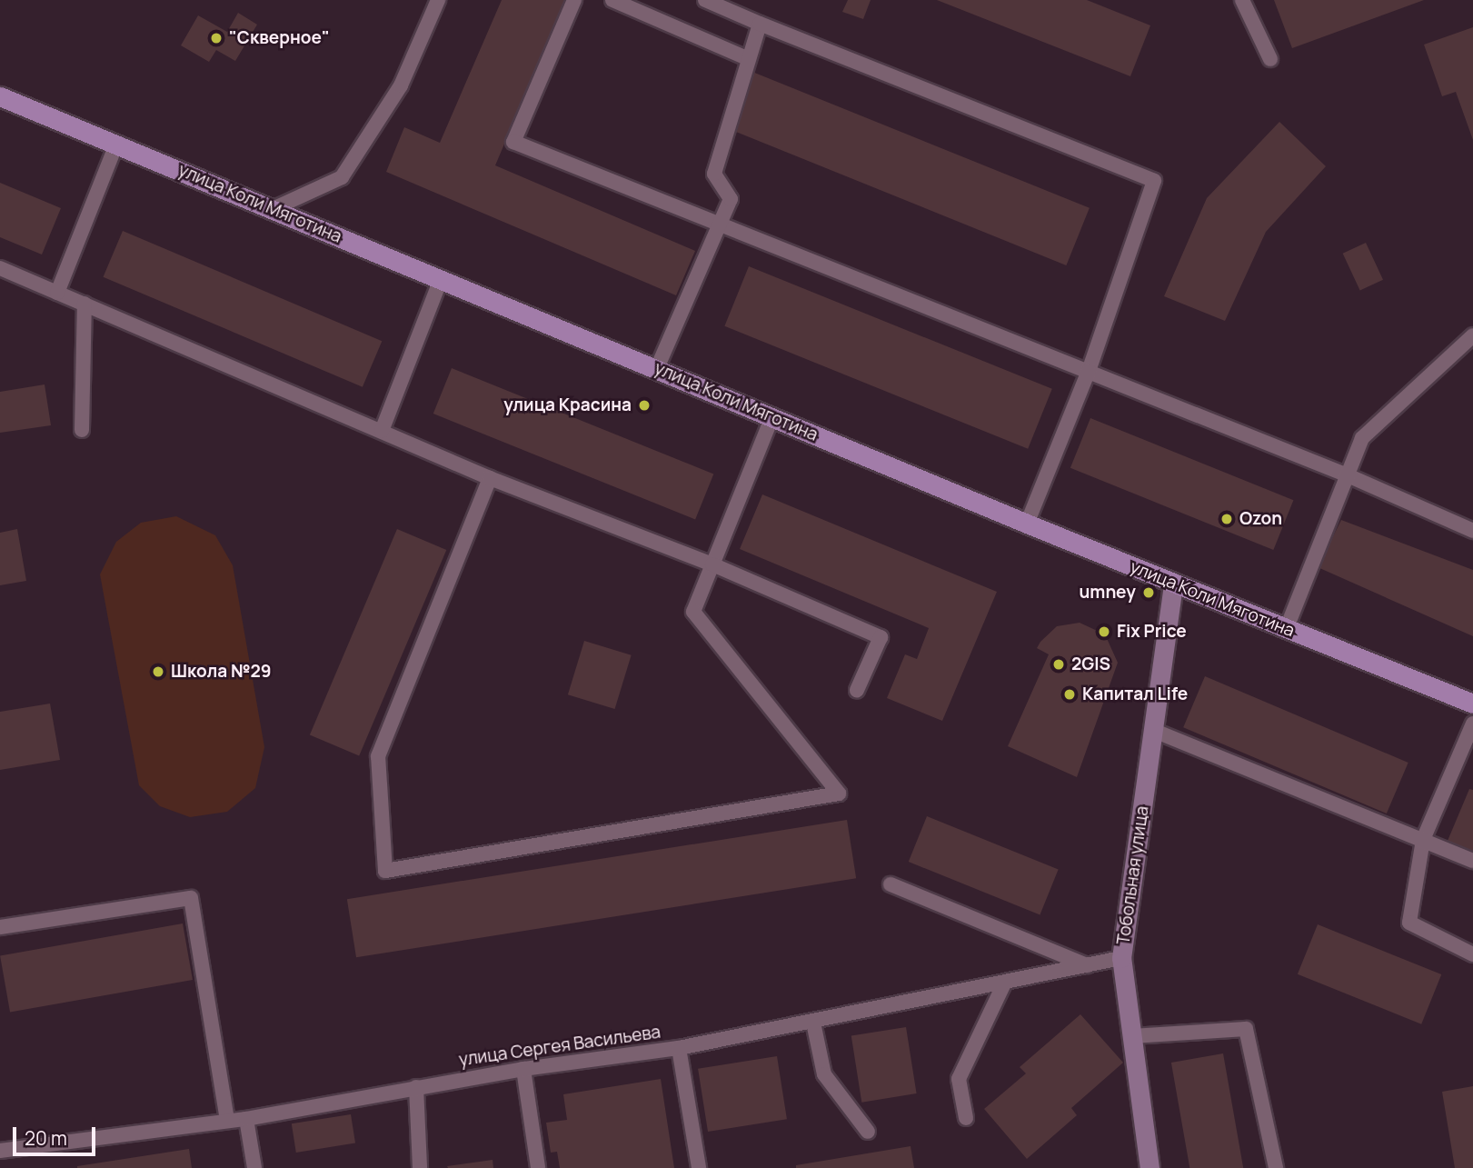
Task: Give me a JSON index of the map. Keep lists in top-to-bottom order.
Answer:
{
  "streets": {
    "main road": ["улица Коли Мяготина"],
    "street": ["Тобольная улица"],
    "lane": ["улица Сергея Васильева"]
  },
  "crossings": [
    ["улица Коли Мяготина", "Тобольная улица"],
    ["Тобольная улица", "улица Сергея Васильева"]
  ],
  "places": [
    "\"Скверное\"",
    "улица Красина",
    "Ozon",
    "umney",
    "Fix Price",
    "2GIS",
    "Школа №29",
    "Капитал Life"
  ],
  "scale_bar": "20 m"
}
